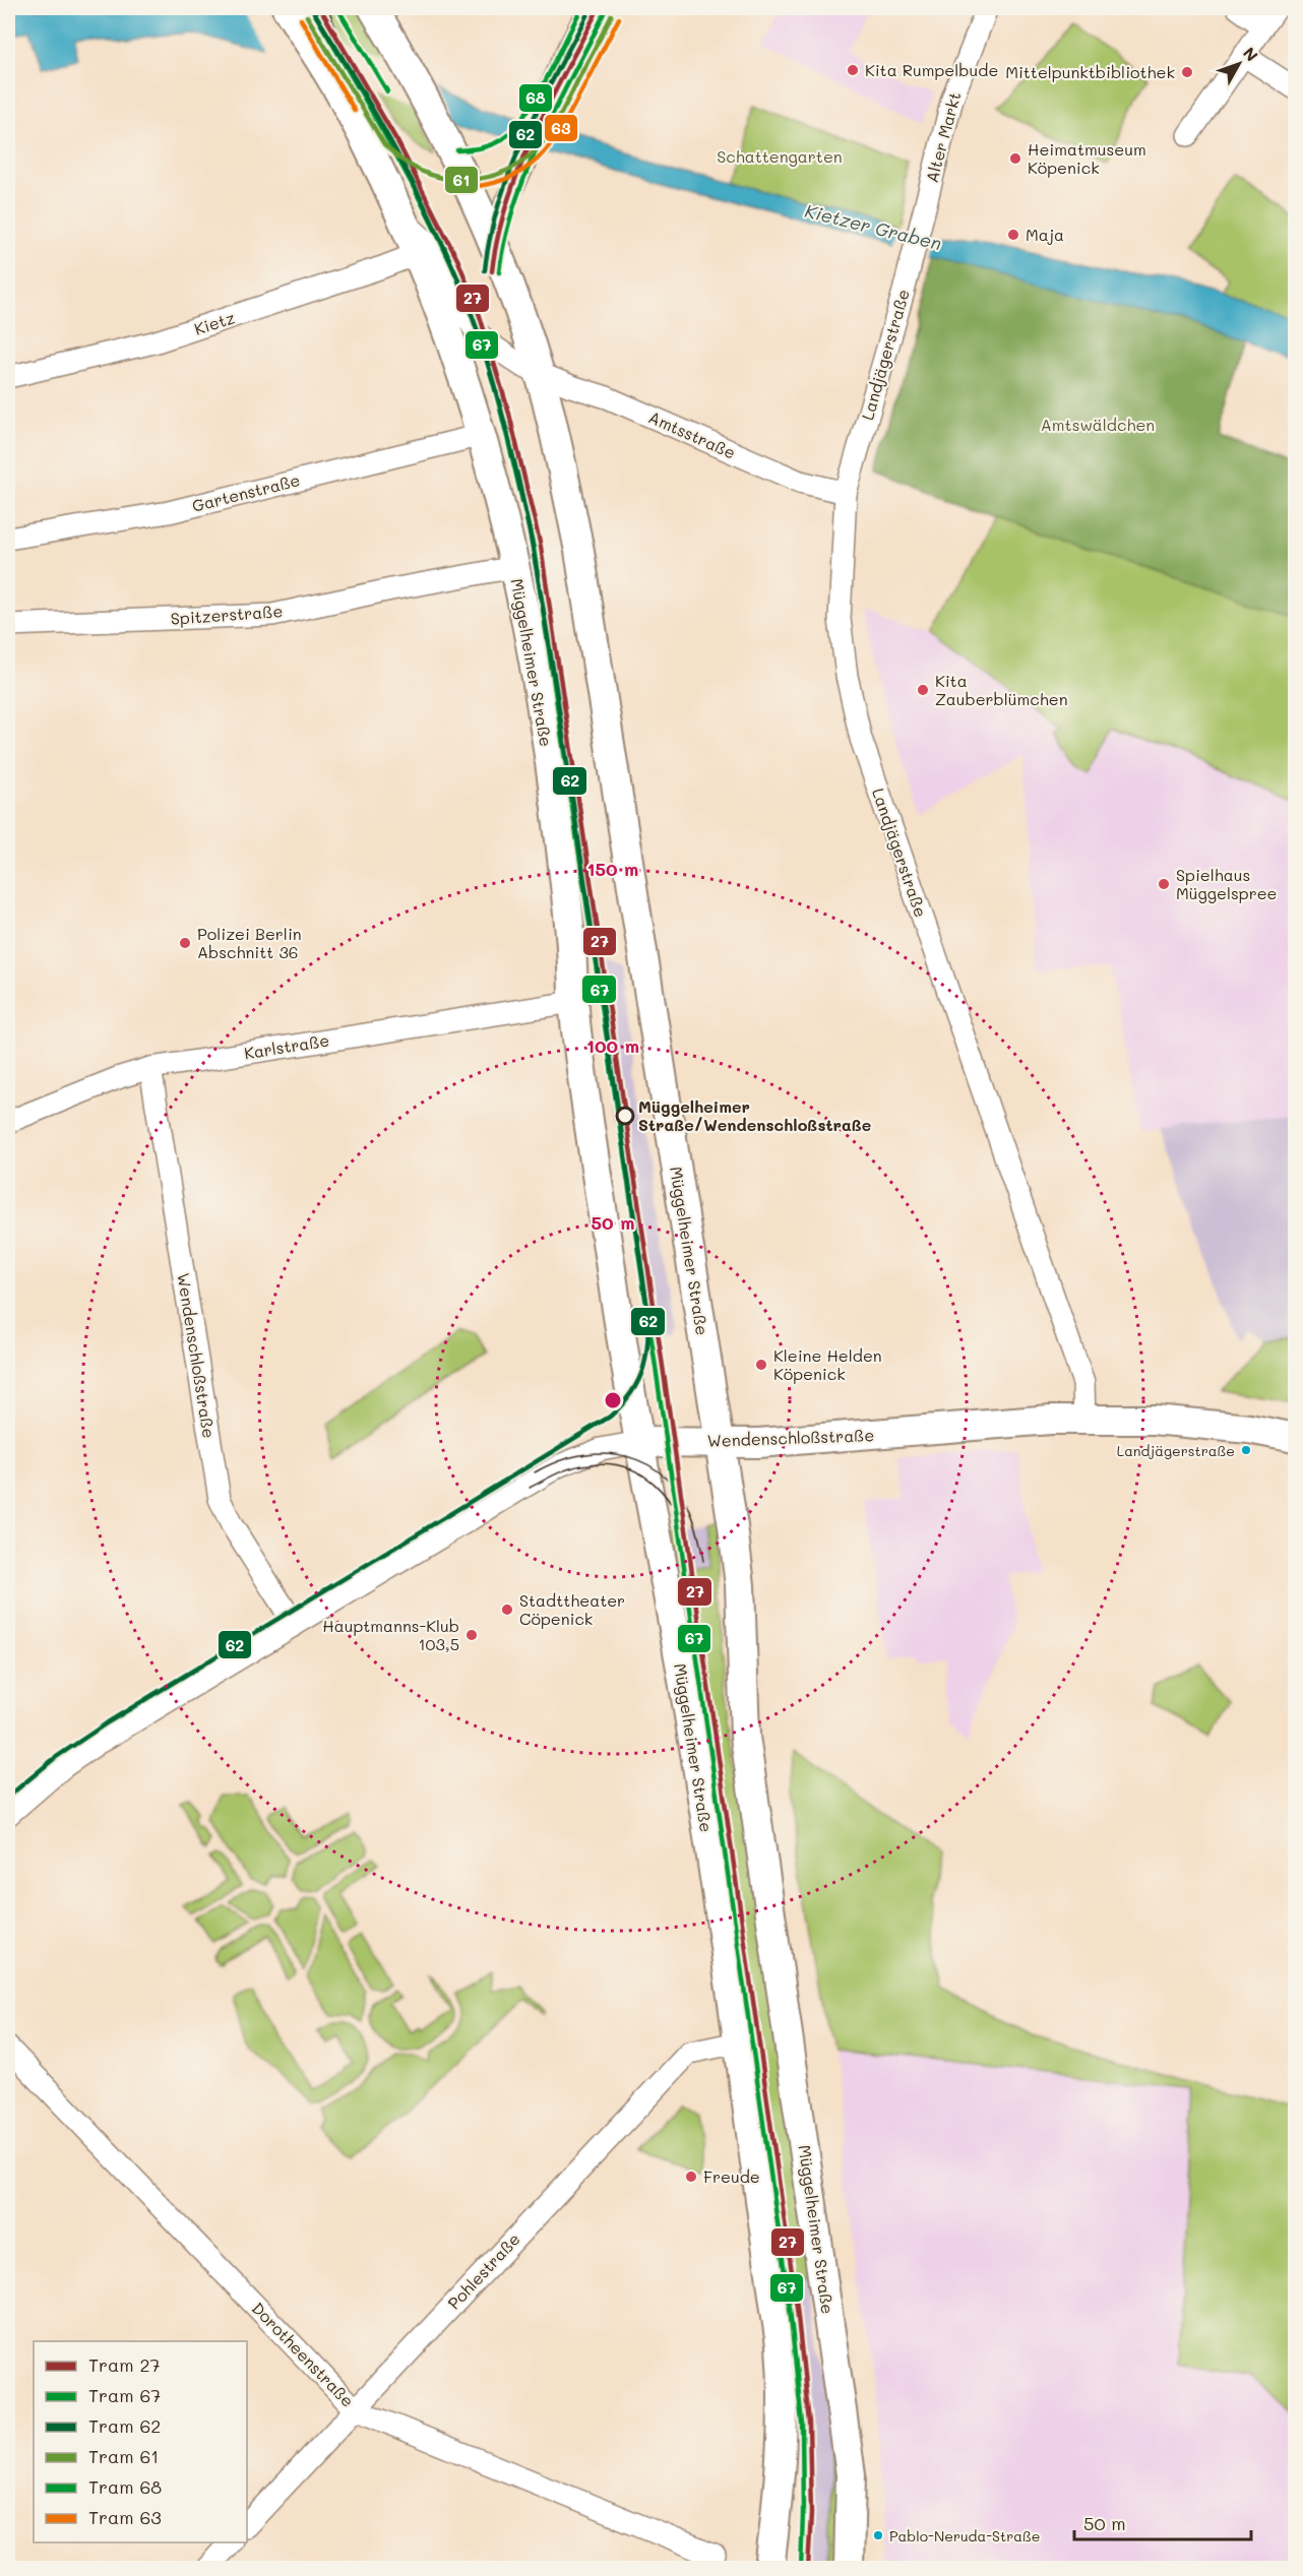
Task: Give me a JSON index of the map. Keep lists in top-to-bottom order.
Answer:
{
  "streets": {
    "main road": ["Müggelheimer Straße", "Wendenschloßstraße"],
    "street": [
      "Alter Markt",
      "Kietz",
      "Landjägerstraße",
      "Amtsstraße",
      "Gartenstraße",
      "Spitzerstraße",
      "Karlstraße",
      "Pohlestraße",
      "Dorotheenstraße"
    ]
  },
  "crossings": [
    ["Alter Markt", "Landjägerstraße"],
    ["Kietz", "Müggelheimer Straße"],
    ["Landjägerstraße", "Amtsstraße"],
    ["Landjägerstraße", "Wendenschloßstraße"],
    ["Amtsstraße", "Müggelheimer Straße"],
    ["Gartenstraße", "Müggelheimer Straße"],
    ["Spitzerstraße", "Müggelheimer Straße"],
    ["Müggelheimer Straße", "Karlstraße"],
    ["Müggelheimer Straße", "Wendenschloßstraße"],
    ["Müggelheimer Straße", "Pohlestraße"],
    ["Karlstraße", "Wendenschloßstraße"],
    ["Pohlestraße", "Dorotheenstraße"]
  ],
  "water": ["Kietzer Graben"],
  "parks": ["Schattengarten", "Amtswäldchen"],
  "places": [
    "Kita Rumpelbude",
    "Mittelpunktbibliothek",
    "Heimatmuseum Köpenick",
    "Maja",
    "Kita Zauberblümchen",
    "Spielhaus Müggelspree",
    "Polizei Berlin Abschnitt 36",
    "Müggelheimer Straße/Wendenschloßstraße",
    "Kleine Helden Köpenick",
    "Landjägerstraße",
    "Stadttheater Cöpenick",
    "Hauptmanns-Klub 103,5",
    "Freude",
    "Pablo-Neruda-Straße"
  ],
  "lines": [
    "tram line 27",
    "tram line 62",
    "tram line 68",
    "tram line 67",
    "tram line 61",
    "tram line 63"
  ],
  "legend": [
    "Tram 27",
    "Tram 67",
    "Tram 62",
    "Tram 61",
    "Tram 68",
    "Tram 63"
  ],
  "scale_bar": "50 m",
  "north": "top right",
  "rings": ["150 m", "100 m", "50 m"]
}
